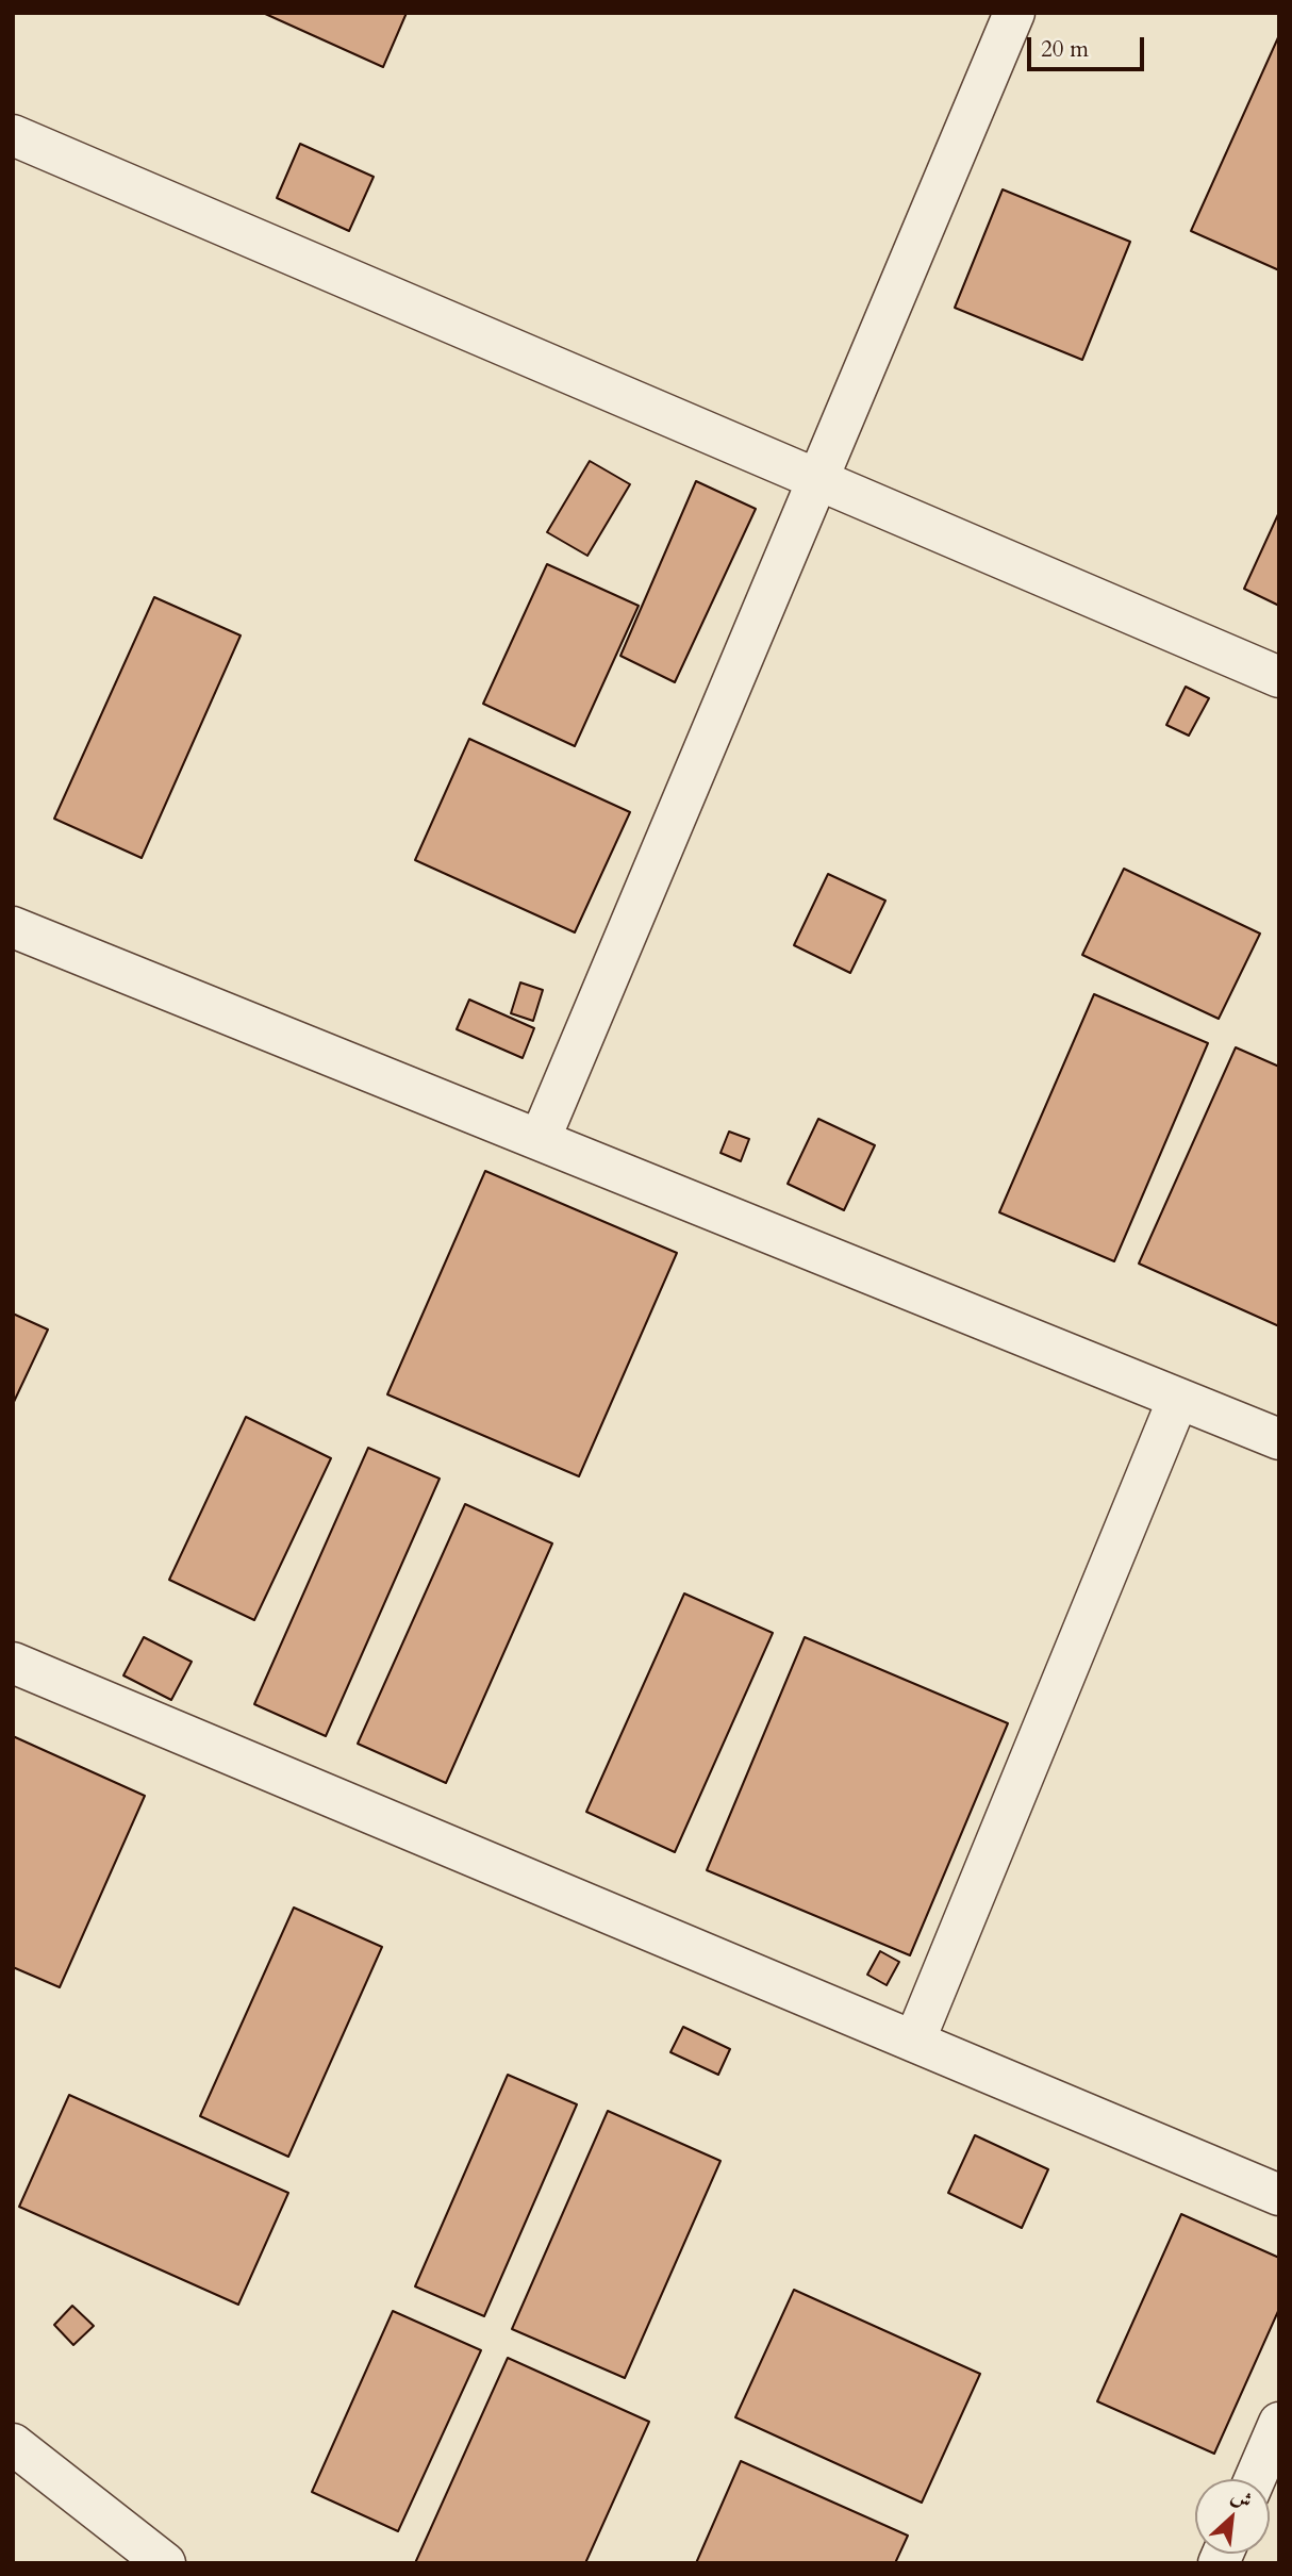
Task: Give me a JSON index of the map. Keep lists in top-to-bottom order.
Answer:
{
  "scale_bar": "20 m",
  "north": "top right"
}
